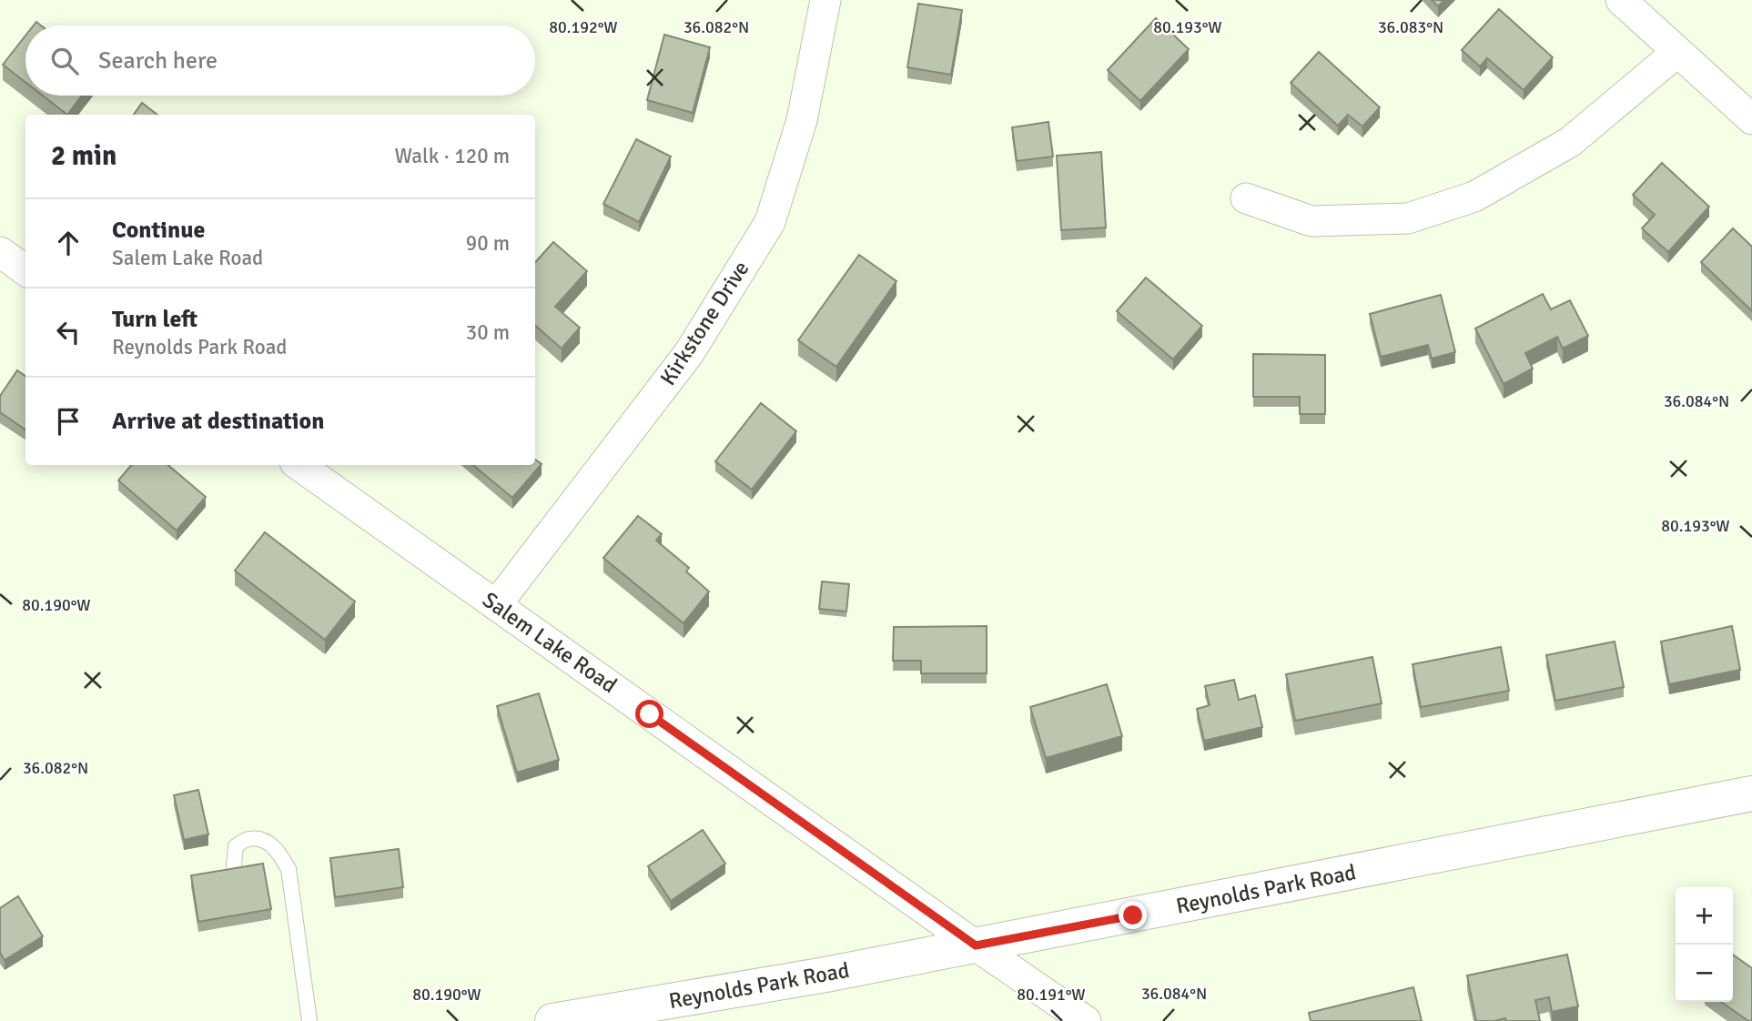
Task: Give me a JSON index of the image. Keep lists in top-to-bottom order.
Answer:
{
  "streets": {
    "main road": ["Reynolds Park Road"],
    "street": ["Kirkstone Drive", "Salem Lake Road"]
  },
  "crossings": [
    ["Kirkstone Drive", "Salem Lake Road"],
    ["Salem Lake Road", "Reynolds Park Road"]
  ],
  "page": {
    "search": "Search here",
    "heading": ["2 min", "Walk · 120 m"],
    "list": [
      ["Continue", "Salem Lake Road", "90 m"],
      ["Turn left", "Reynolds Park Road", "30 m"],
      "Arrive at destination"
    ],
    "map_buttons": ["+", "−"]
  },
  "coordinates": [
    "80.192°W",
    "80.193°W",
    "36.082°N",
    "36.083°N",
    "36.084°N",
    "80.190°W",
    "80.191°W"
  ]
}
